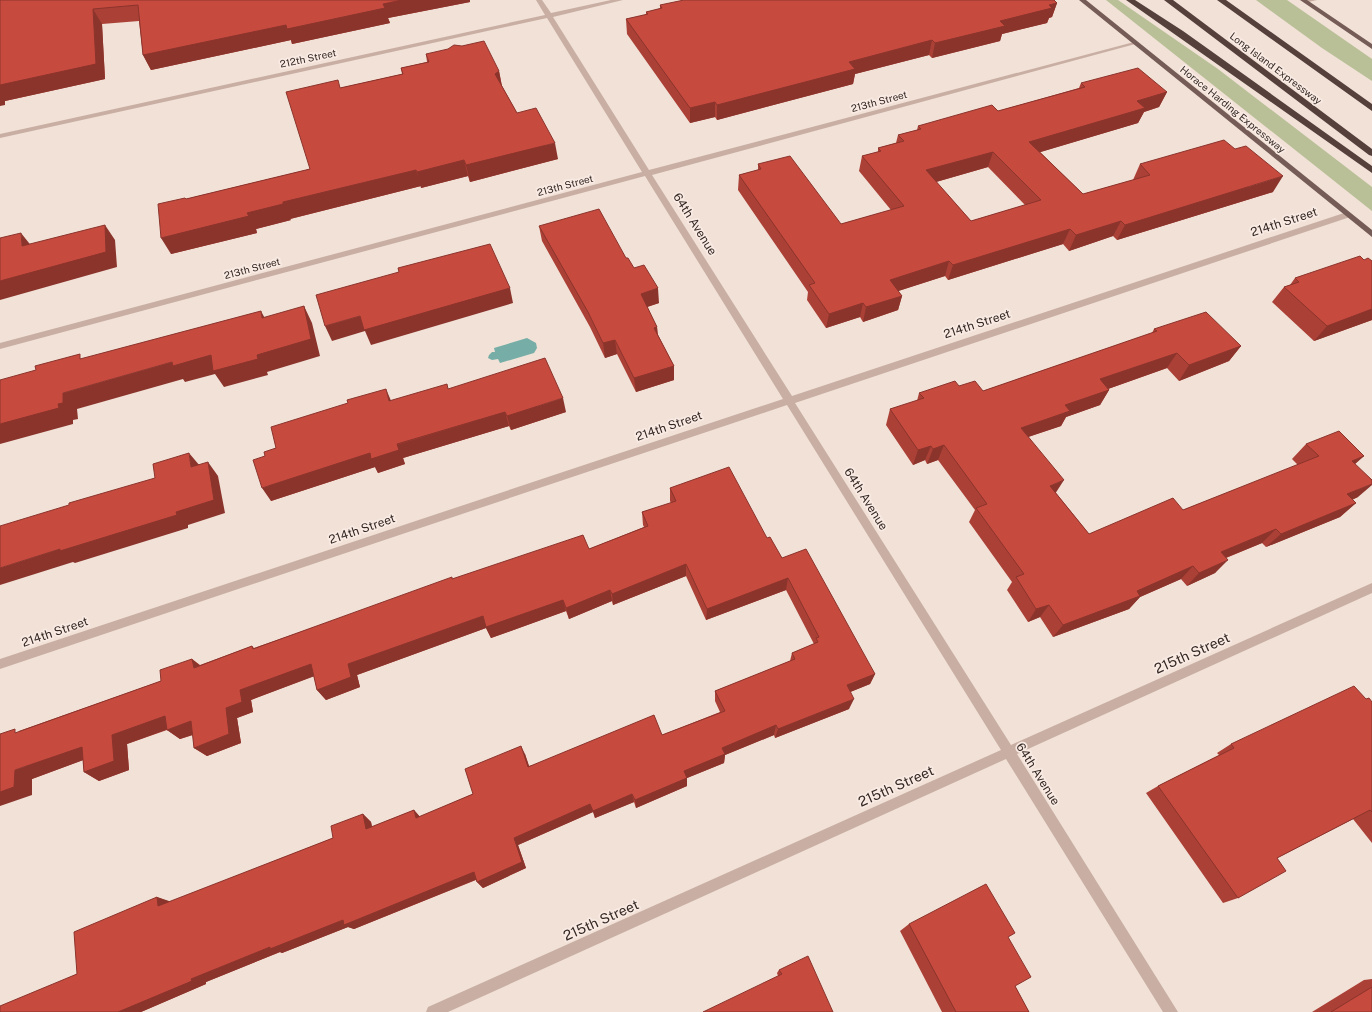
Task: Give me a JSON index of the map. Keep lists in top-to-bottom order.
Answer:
{
  "streets": {
    "highway": ["Long Island Expressway"],
    "main road": ["Horace Harding Expressway"],
    "street": [
      "212th Street",
      "213th Street",
      "214th Street",
      "64th Avenue",
      "215th Street"
    ]
  },
  "crossings": [
    ["212th Street", "64th Avenue"],
    ["213th Street", "Horace Harding Expressway"],
    ["213th Street", "64th Avenue"],
    ["Horace Harding Expressway", "214th Street"],
    ["214th Street", "64th Avenue"],
    ["64th Avenue", "215th Street"]
  ]
}
